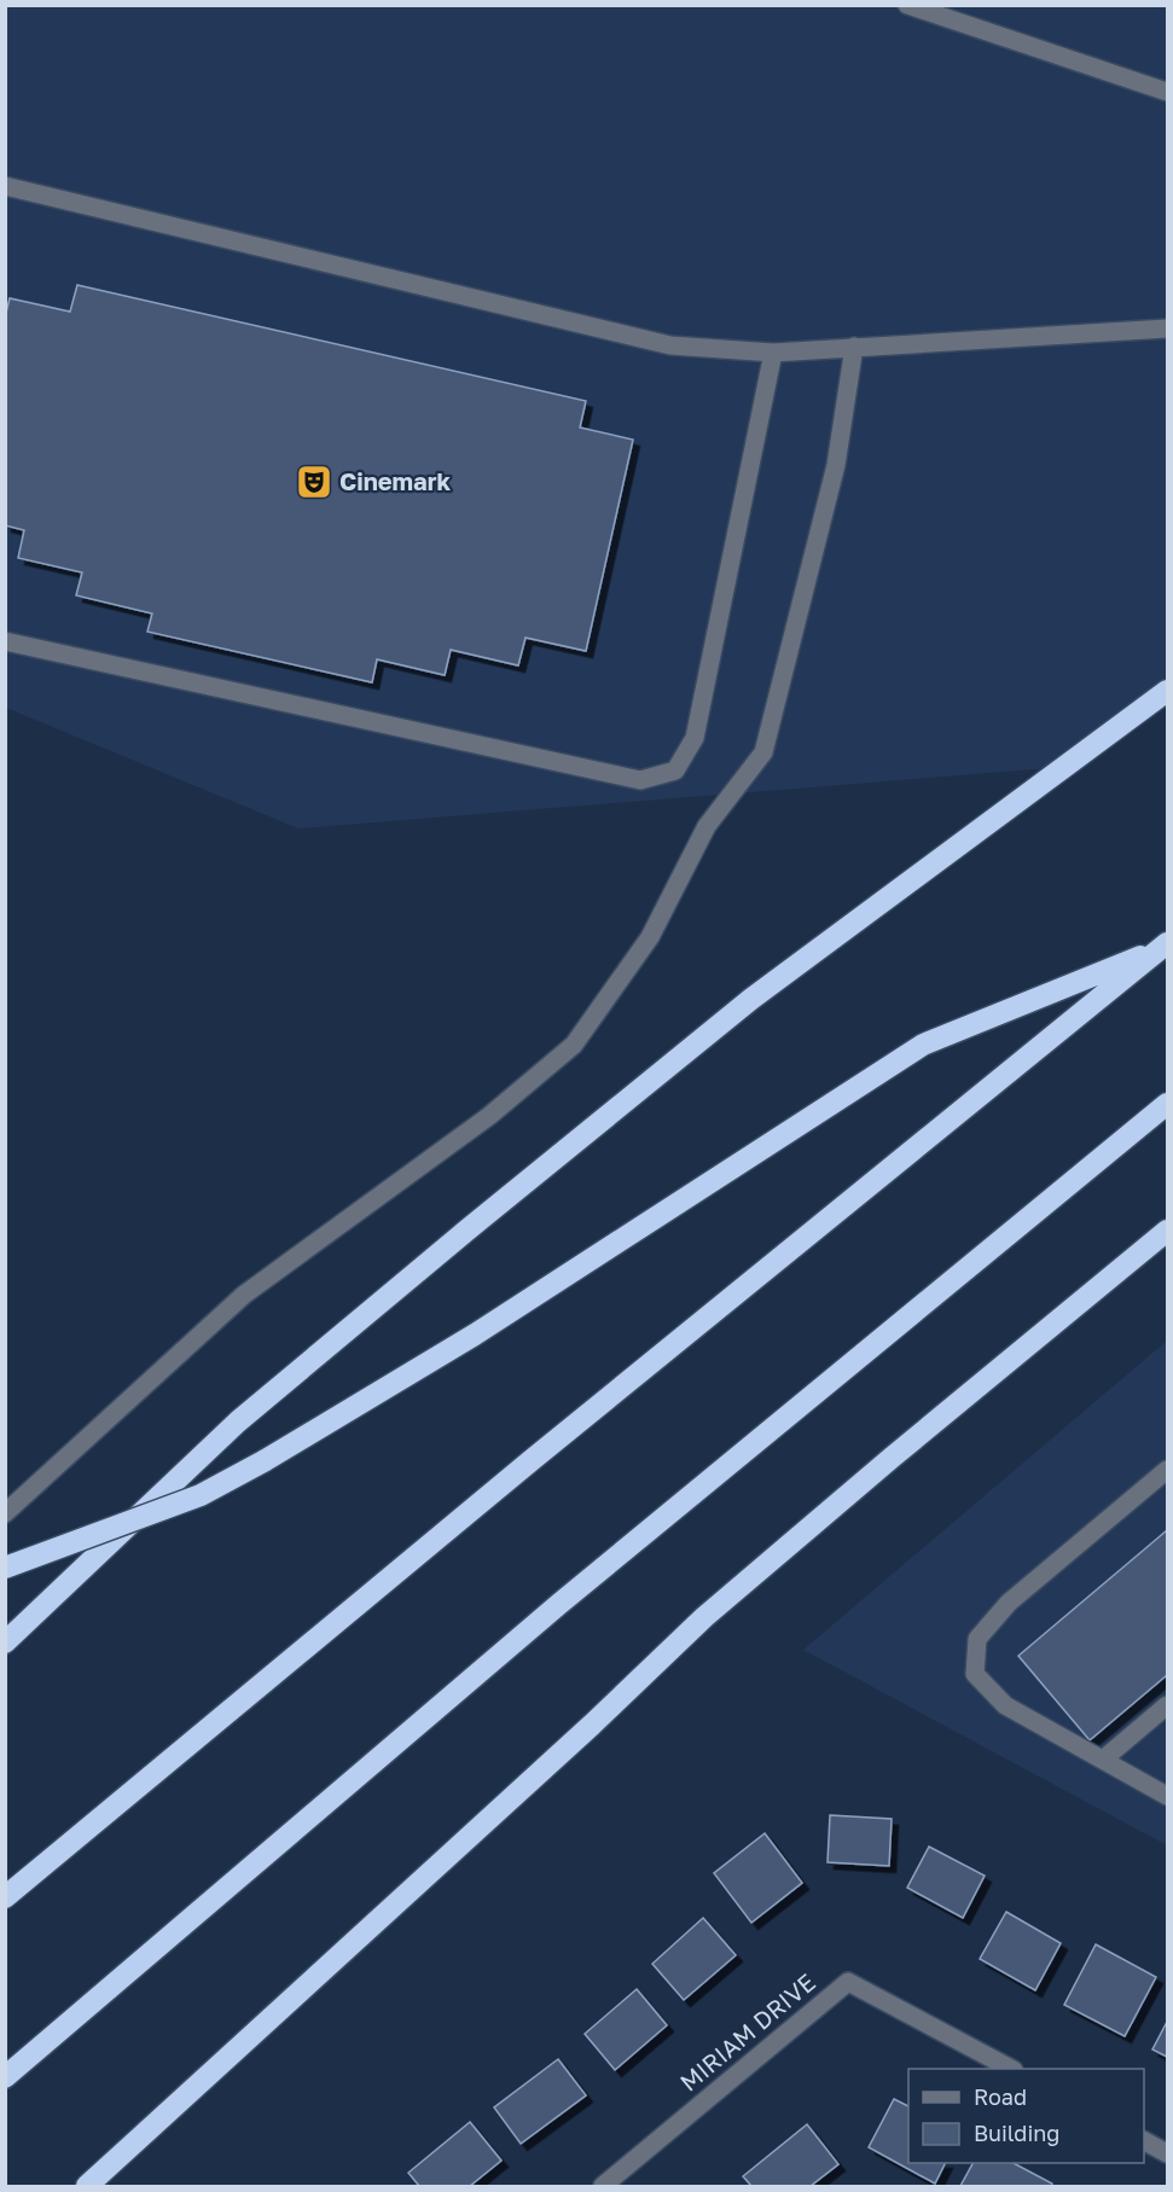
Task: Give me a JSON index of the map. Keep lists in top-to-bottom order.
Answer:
{
  "streets": {
    "street": ["MIRIAM DRIVE"]
  },
  "places": {
    "theatre": ["Cinemark"]
  },
  "legend": ["Road", "Building"]
}
